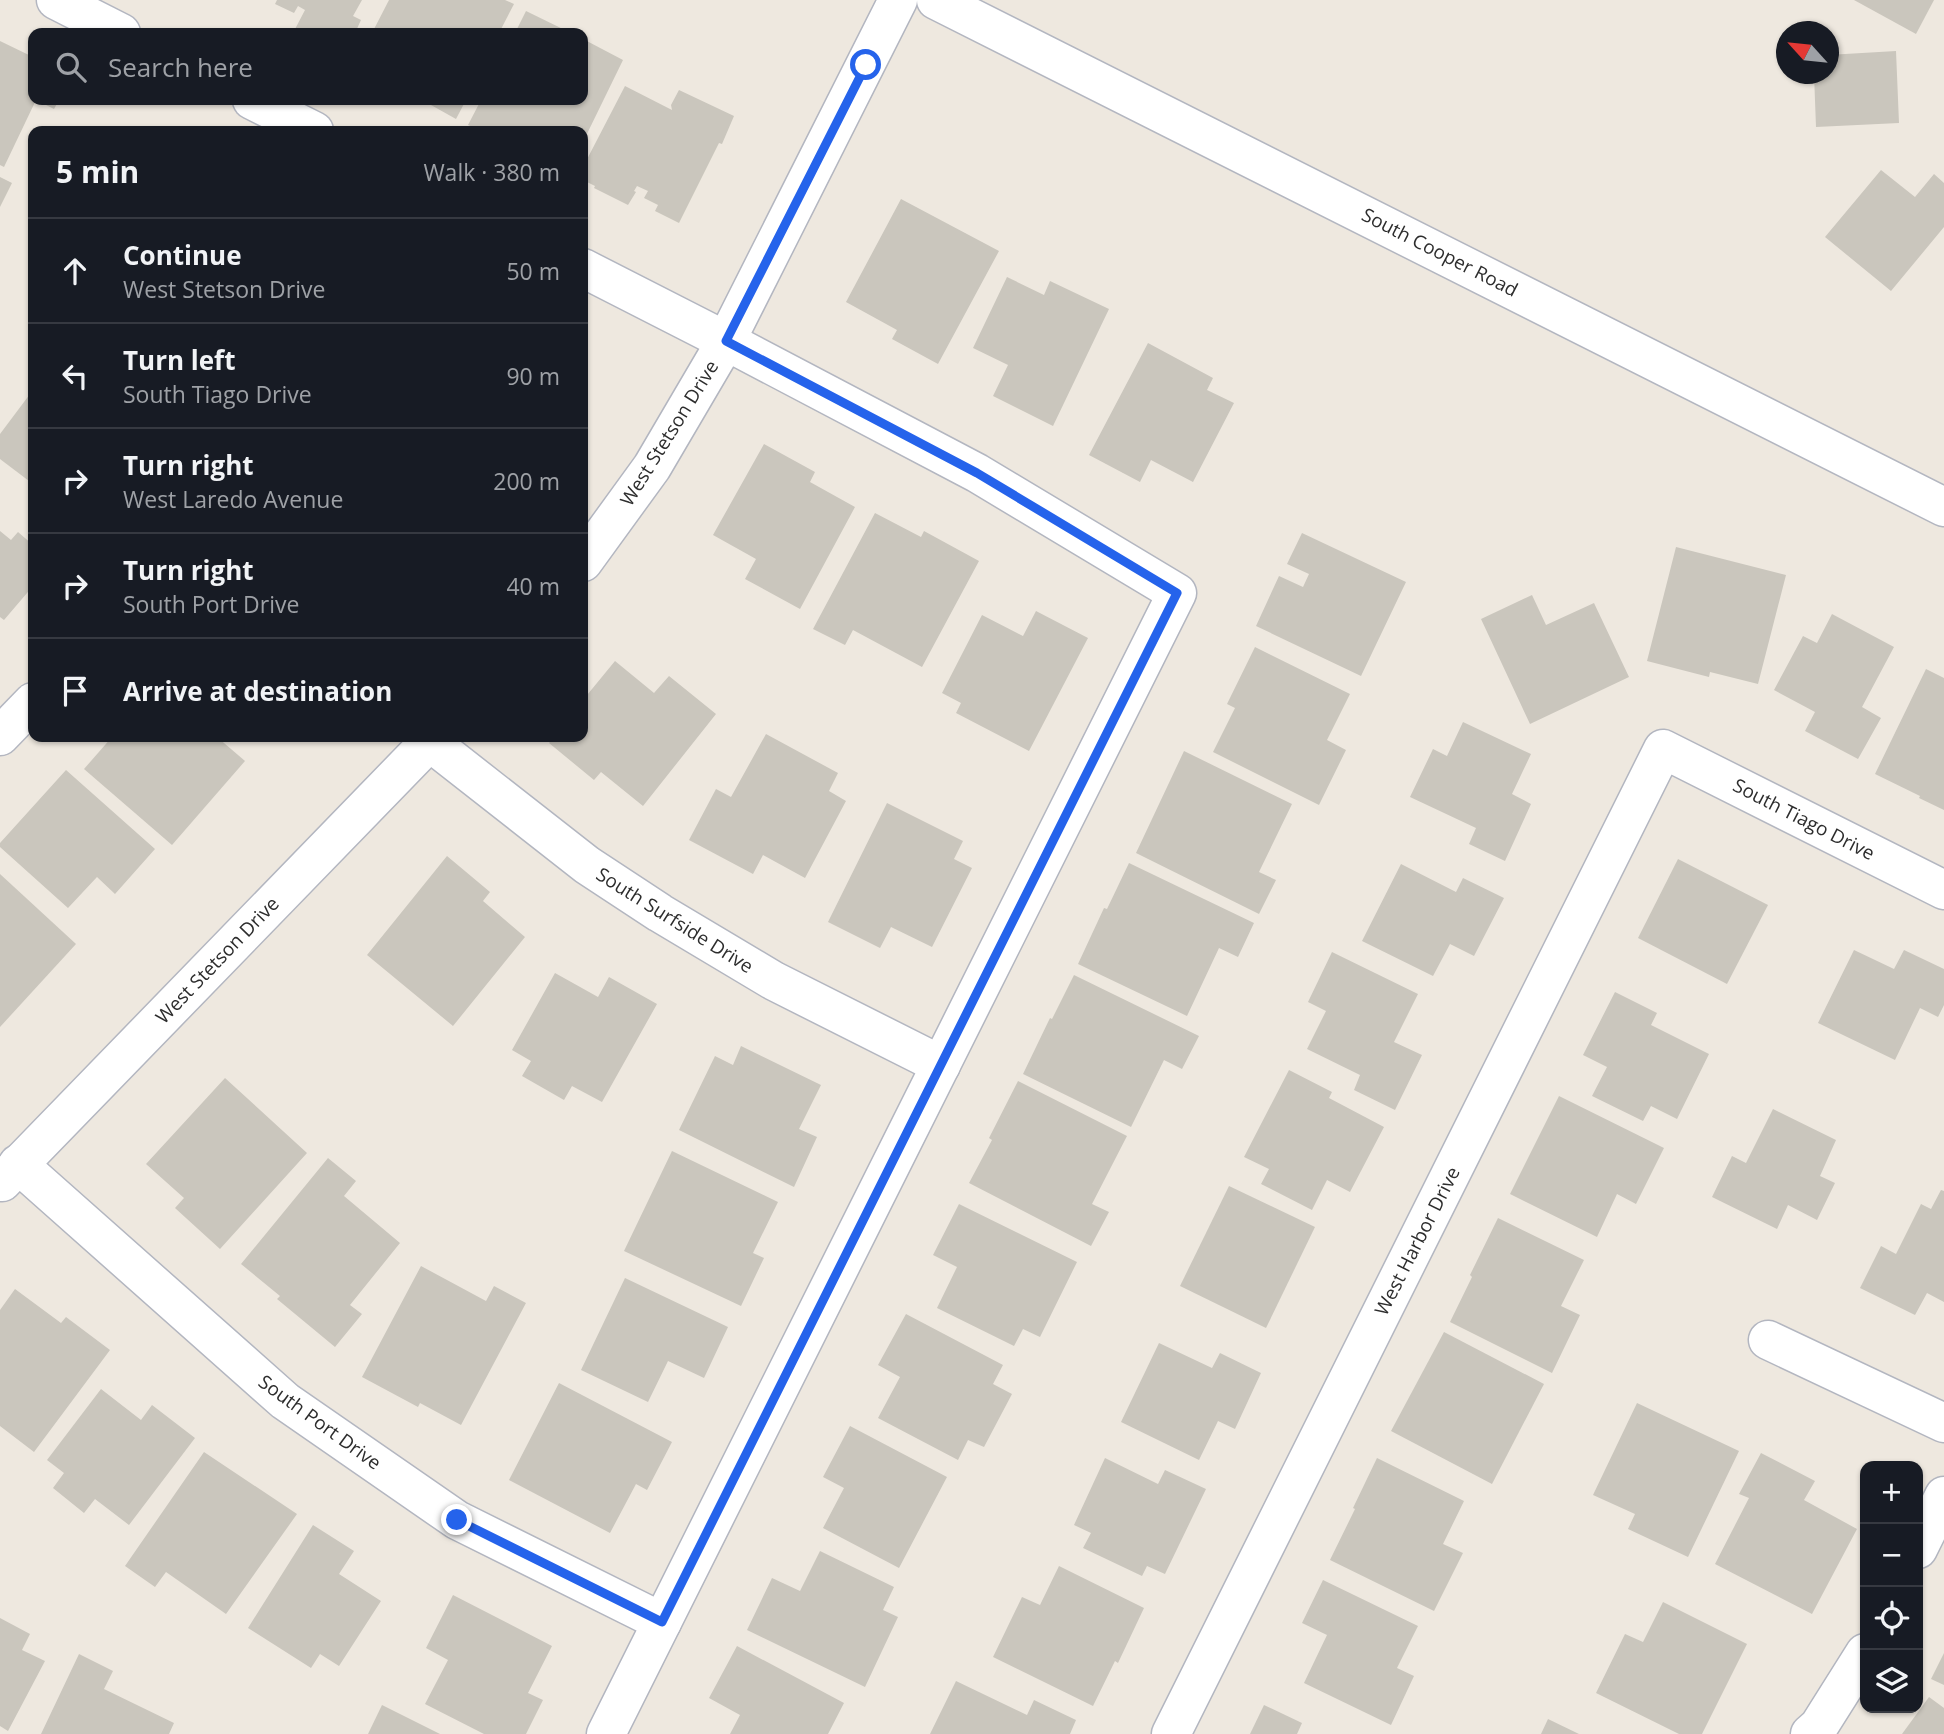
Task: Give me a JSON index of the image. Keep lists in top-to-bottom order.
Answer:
{
  "streets": {
    "street": [
      "South Cooper Road",
      "West Stetson Drive",
      "South Tiago Drive",
      "South Surfside Drive",
      "West Harbor Drive",
      "South Port Drive"
    ]
  },
  "crossings": [
    ["West Stetson Drive", "South Port Drive"],
    ["South Tiago Drive", "West Harbor Drive"]
  ],
  "north": "top left",
  "page": {
    "search": "Search here",
    "heading": ["5 min", "Walk · 380 m"],
    "list": [
      ["Continue", "West Stetson Drive", "50 m"],
      ["Turn left", "South Tiago Drive", "90 m"],
      ["Turn right", "West Laredo Avenue", "200 m"],
      ["Turn right", "South Port Drive", "40 m"],
      "Arrive at destination"
    ],
    "map_buttons": ["+", "−"]
  }
}
